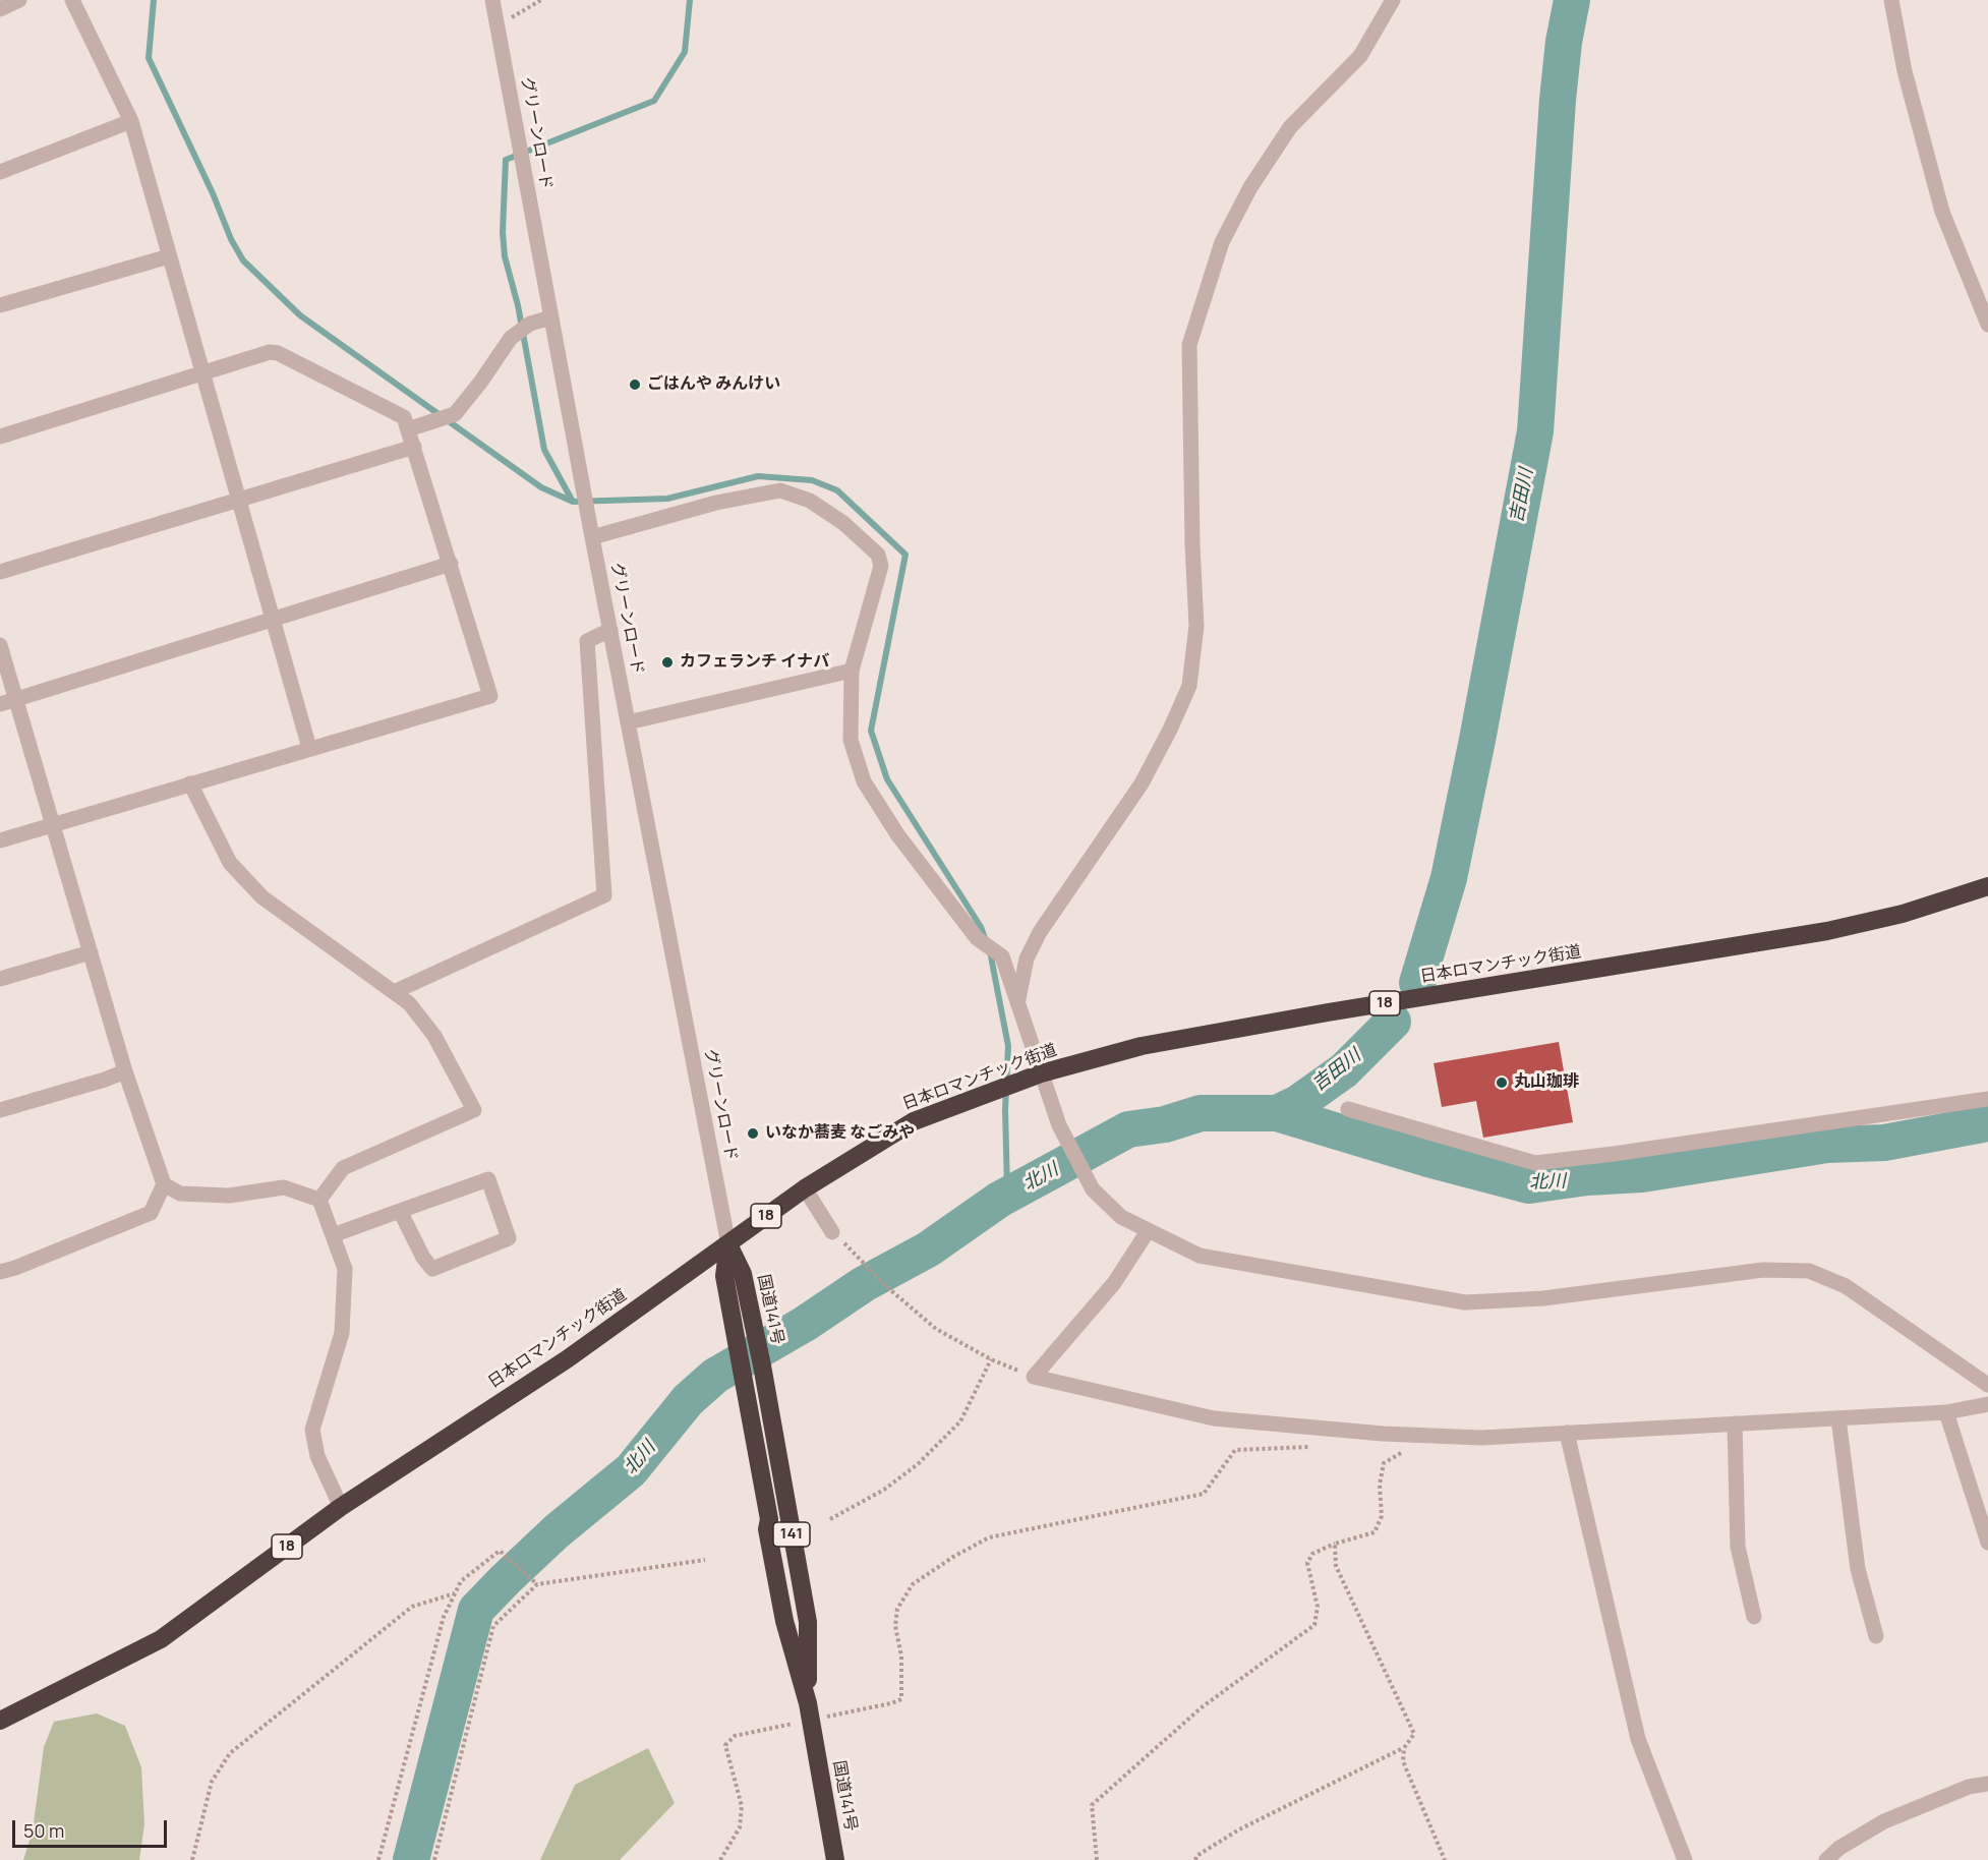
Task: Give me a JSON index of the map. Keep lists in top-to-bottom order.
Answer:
{
  "streets": {
    "highway": [
      "日本ロマンチック街道",
      "18",
      "国道141号",
      "141"
    ],
    "street": ["グリーンロード"]
  },
  "crossings": [
    ["グリーンロード", "日本ロマンチック街道"],
    ["グリーンロード", "国道141号"],
    ["日本ロマンチック街道", "国道141号"]
  ],
  "water": ["吉田川", "北川"],
  "places": [
    "ごはんや みんけい",
    "カフェランチ イナバ",
    "丸山珈琲",
    "いなか蕎麦 なごみや"
  ],
  "scale_bar": "50 m"
}
